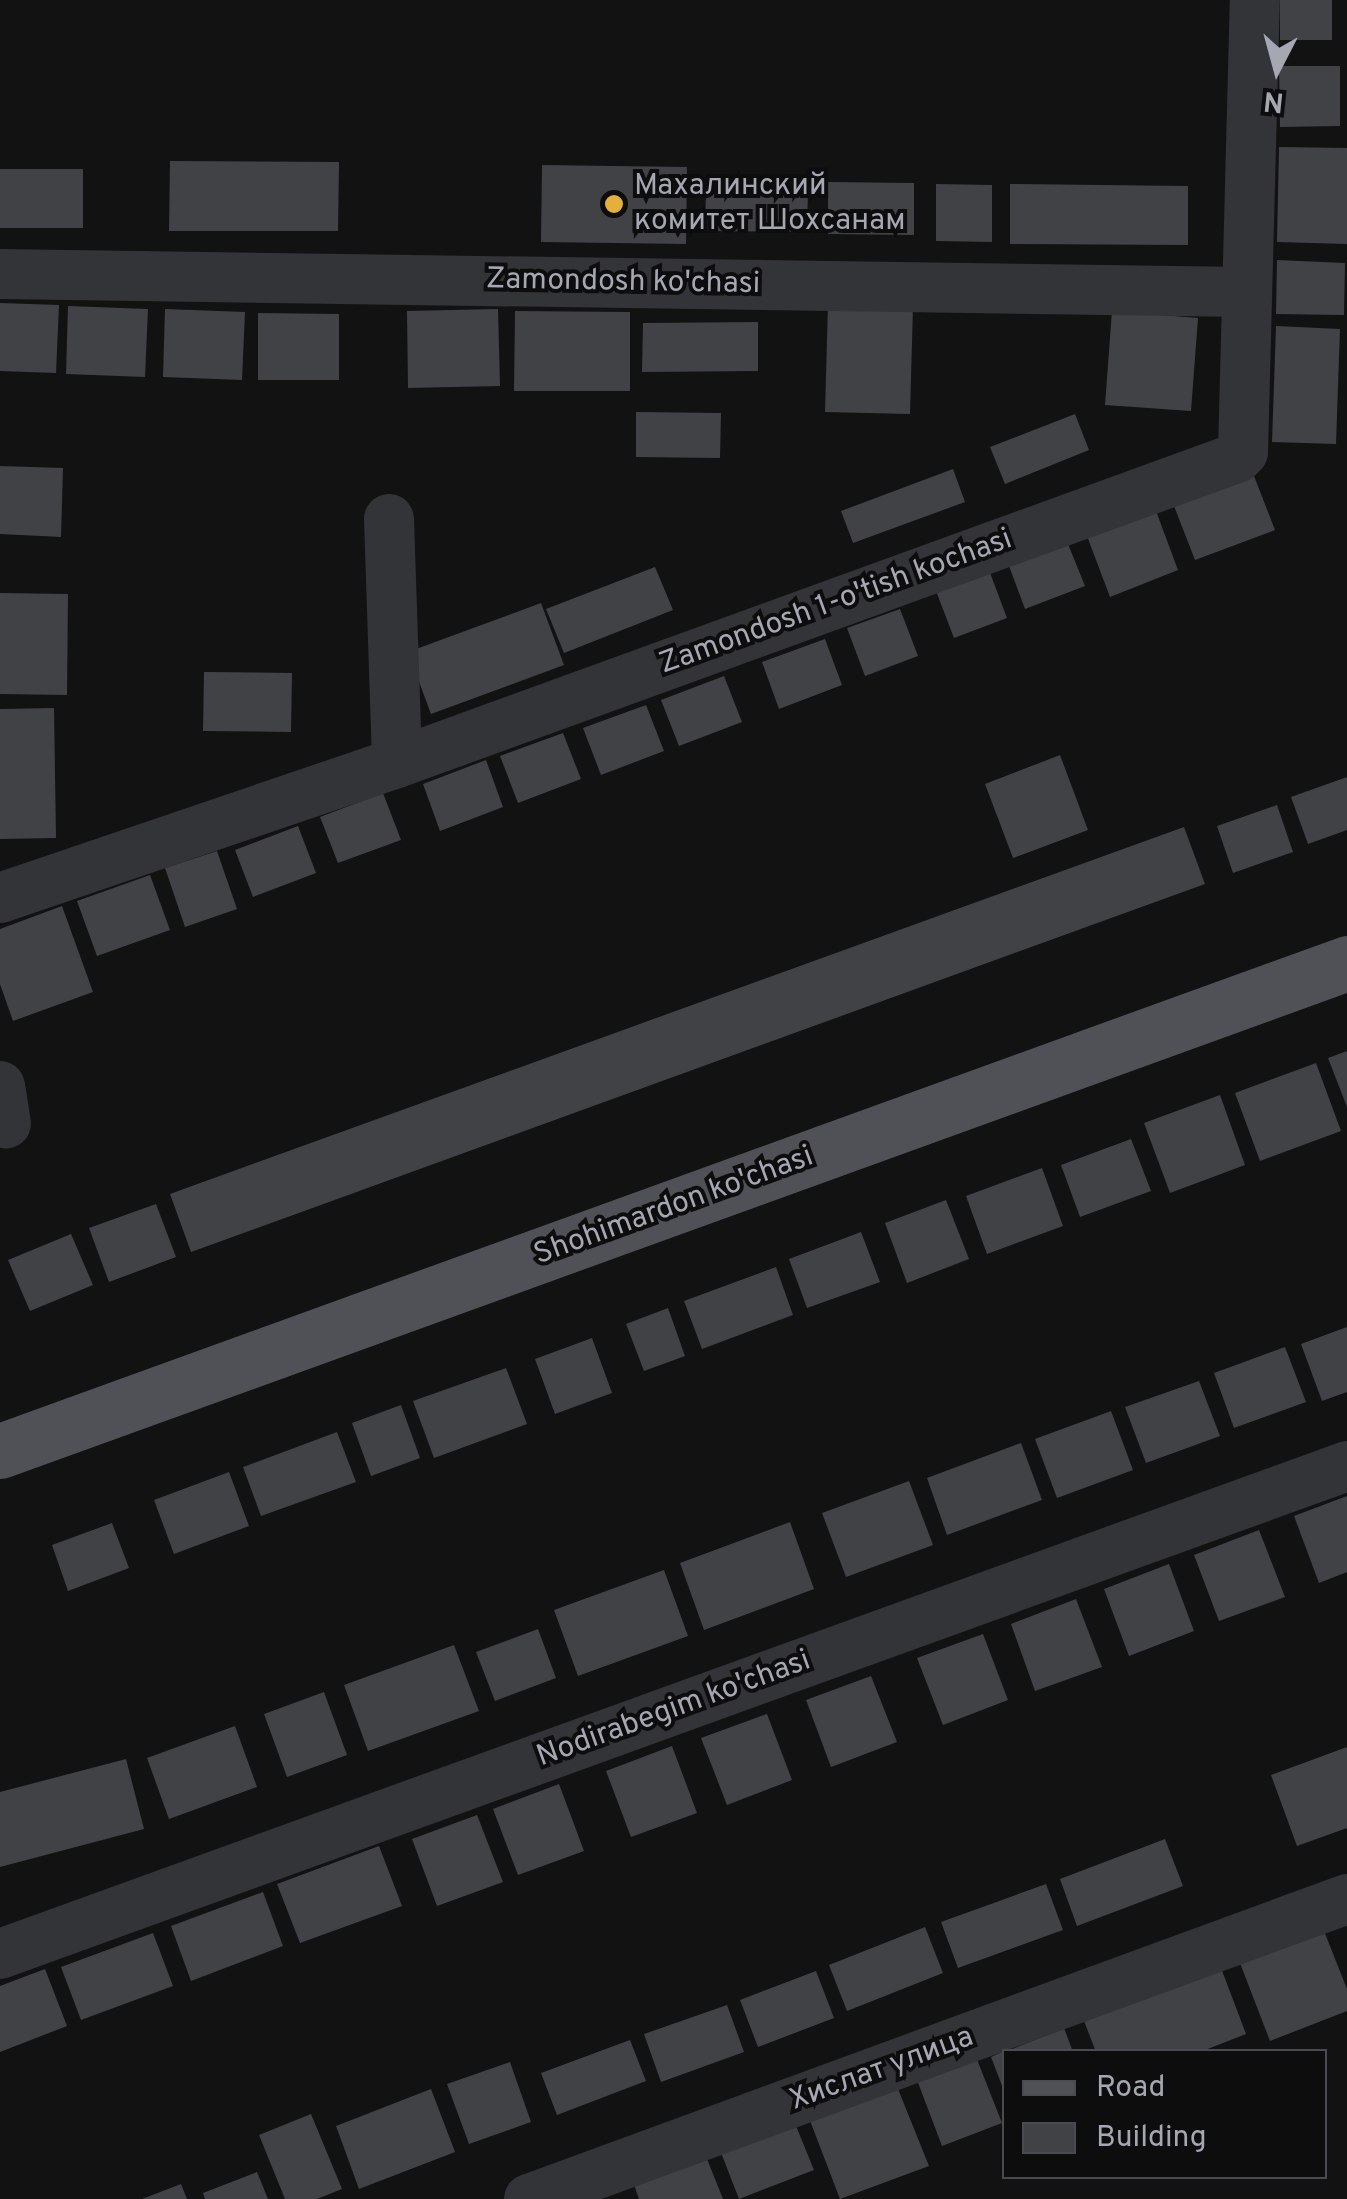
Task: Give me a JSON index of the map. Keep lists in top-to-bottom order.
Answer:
{
  "streets": {
    "main road": ["Shohimardon ko'chasi"],
    "street": [
      "Zamondosh ko'chasi",
      "Zamondosh 1-o'tish kochasi",
      "Nodirabegim ko'chasi",
      "Хислат улица"
    ]
  },
  "crossings": [
    ["Zamondosh ko'chasi", "Zamondosh 1-o'tish kochasi"]
  ],
  "places": ["Махалинский комитет Шохcанам"],
  "legend": ["Road", "Building"],
  "north": "bottom"
}
